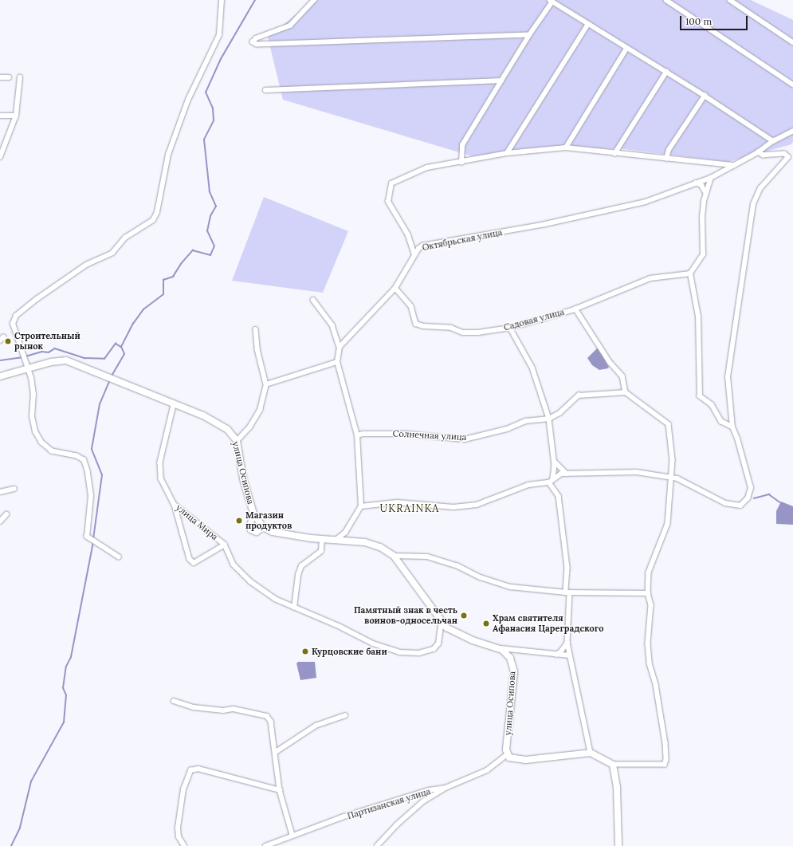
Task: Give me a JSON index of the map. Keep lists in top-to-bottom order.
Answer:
{
  "streets": {
    "main road": ["улица Осипова"],
    "street": [
      "Октябрьская улица",
      "Садовая улица",
      "Солнечная улица",
      "улица Мира",
      "Партизанская улица"
    ]
  },
  "crossings": [
    ["Октябрьская улица", "Садовая улица"],
    ["улица Осипова", "улица Мира"],
    ["улица Осипова", "Партизанская улица"]
  ],
  "districts": ["UKRAINKA"],
  "places": [
    "Строительный рынок",
    "Магазин продуктов",
    "Памятный знак в честь воинов-односельчан",
    "Храм святителя Афанасия Цареградского",
    "Курцовские бани"
  ],
  "scale_bar": "100 m"
}
